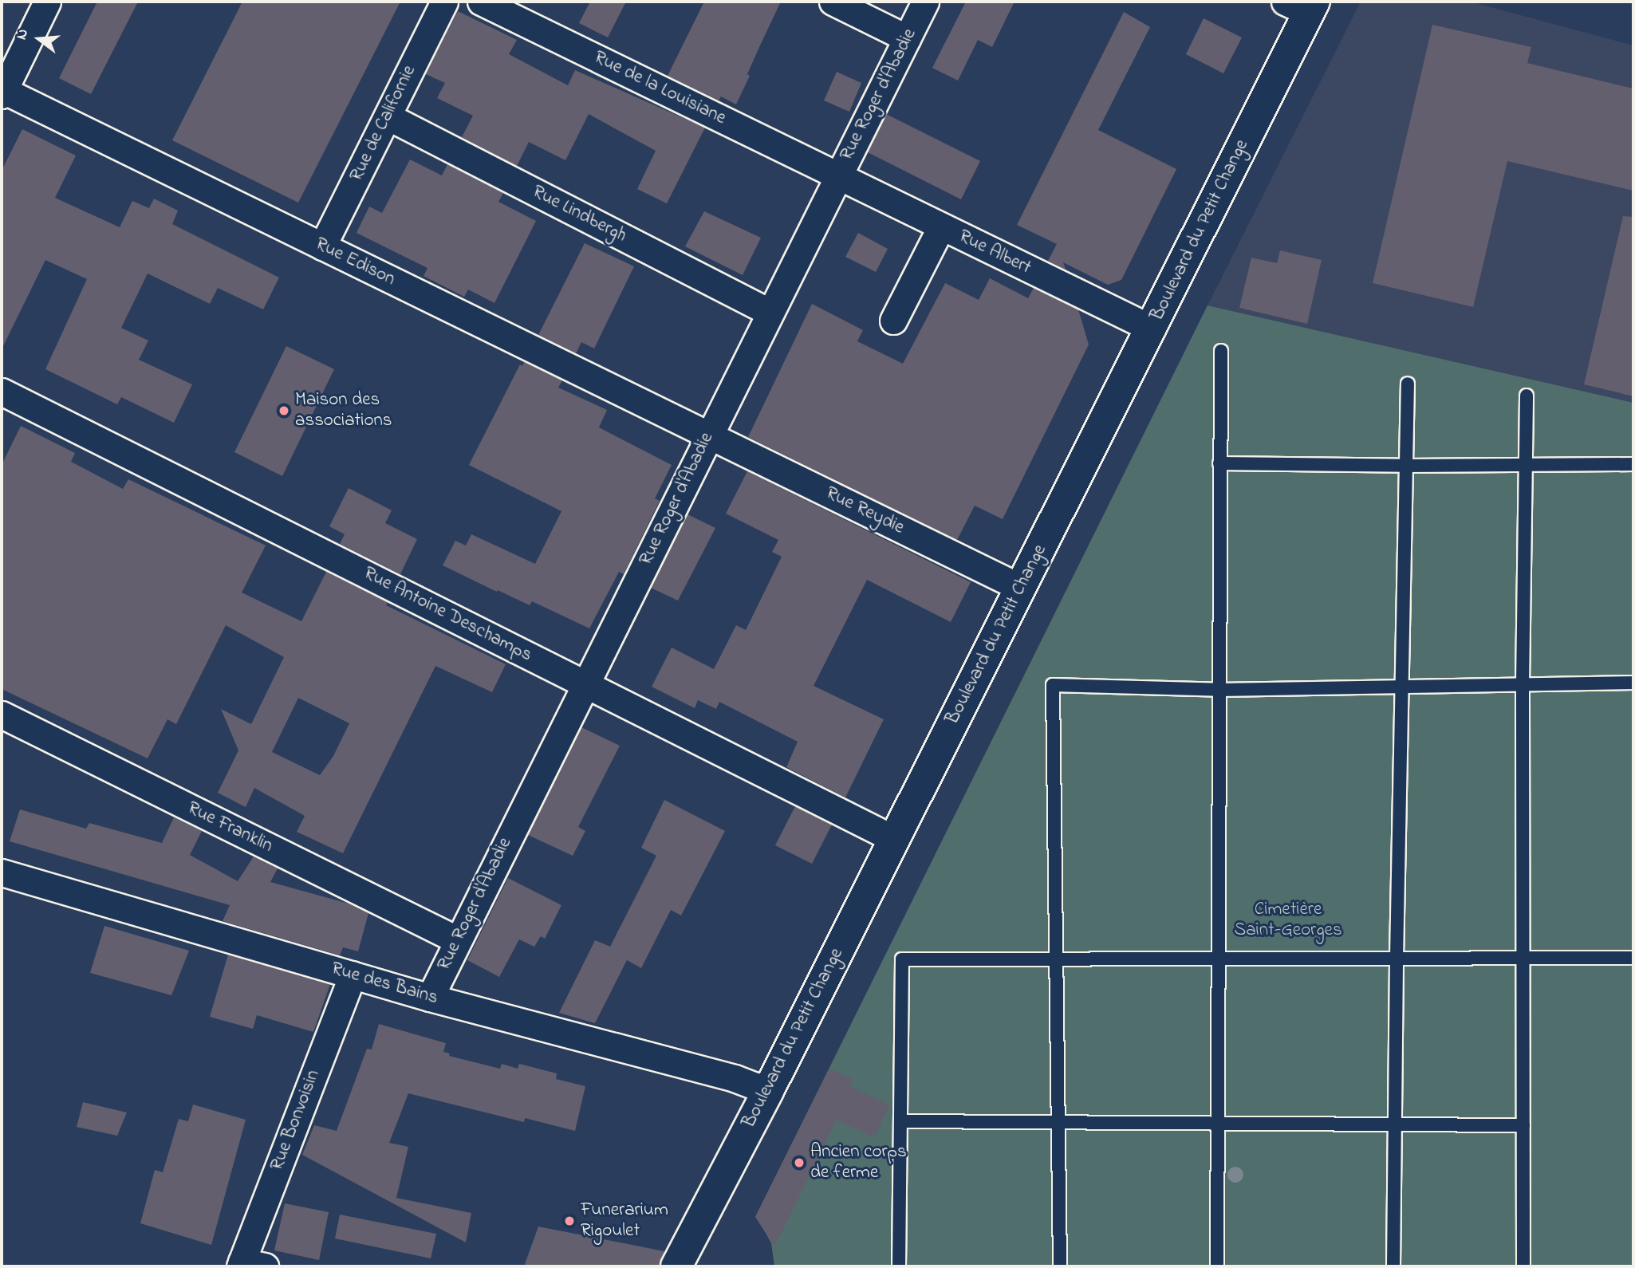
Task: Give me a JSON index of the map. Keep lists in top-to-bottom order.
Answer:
{
  "streets": {
    "main road": ["Boulevard du Petit Change"],
    "street": [
      "Rue de la Louisiane",
      "Rue Roger d'Abadie",
      "Rue de Californie",
      "Rue Lindbergh",
      "Rue Albert",
      "Rue Edison",
      "Rue Reydie",
      "Rue Antoine Deschamps",
      "Rue Franklin",
      "Rue des Bains",
      "Rue Bonvoisin"
    ]
  },
  "crossings": [
    ["Rue de la Louisiane", "Rue Roger d'Abadie"],
    ["Rue de la Louisiane", "Rue Albert"],
    ["Rue Roger d'Abadie", "Rue Lindbergh"],
    ["Rue Roger d'Abadie", "Rue Albert"],
    ["Rue Roger d'Abadie", "Rue Edison"],
    ["Rue Roger d'Abadie", "Rue Reydie"],
    ["Rue Roger d'Abadie", "Rue Antoine Deschamps"],
    ["Rue Roger d'Abadie", "Rue Franklin"],
    ["Rue Roger d'Abadie", "Rue des Bains"],
    ["Rue de Californie", "Rue Lindbergh"],
    ["Rue de Californie", "Rue Edison"],
    ["Boulevard du Petit Change", "Rue Albert"],
    ["Boulevard du Petit Change", "Rue Reydie"],
    ["Boulevard du Petit Change", "Rue Antoine Deschamps"],
    ["Boulevard du Petit Change", "Rue des Bains"],
    ["Rue Edison", "Rue Reydie"],
    ["Rue des Bains", "Rue Bonvoisin"]
  ],
  "parks": ["Cimetière Saint-Georges"],
  "places": ["Maison des associations", "Ancien corps de ferme", "Funerarium Rigoulet"],
  "north": "left"
}
